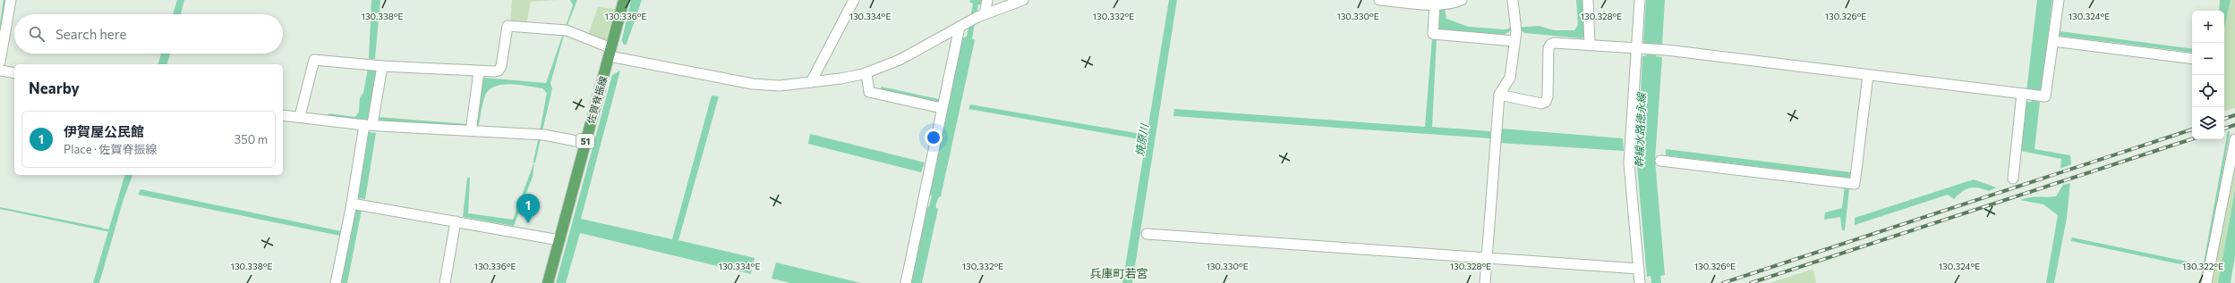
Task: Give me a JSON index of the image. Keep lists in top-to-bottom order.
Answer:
{
  "streets": {
    "main road": ["佐賀脊振線", "51"]
  },
  "districts": ["兵庫町若宮"],
  "water": ["幹線水路徳永線", "焼原川"],
  "page": {
    "map_buttons": ["+", "−"],
    "search": "Search here",
    "heading": "Nearby",
    "list": [
      {
        "mark": "1",
        "name": "伊賀屋公民館",
        "note": "Place · 佐賀脊振線",
        "value": "350 m"
      }
    ],
    "pins": "1"
  },
  "coordinates": [
    "130.338°E",
    "130.336°E",
    "130.334°E",
    "130.332°E",
    "130.330°E",
    "130.328°E",
    "130.326°E",
    "130.324°E",
    "130.322°E"
  ]
}
